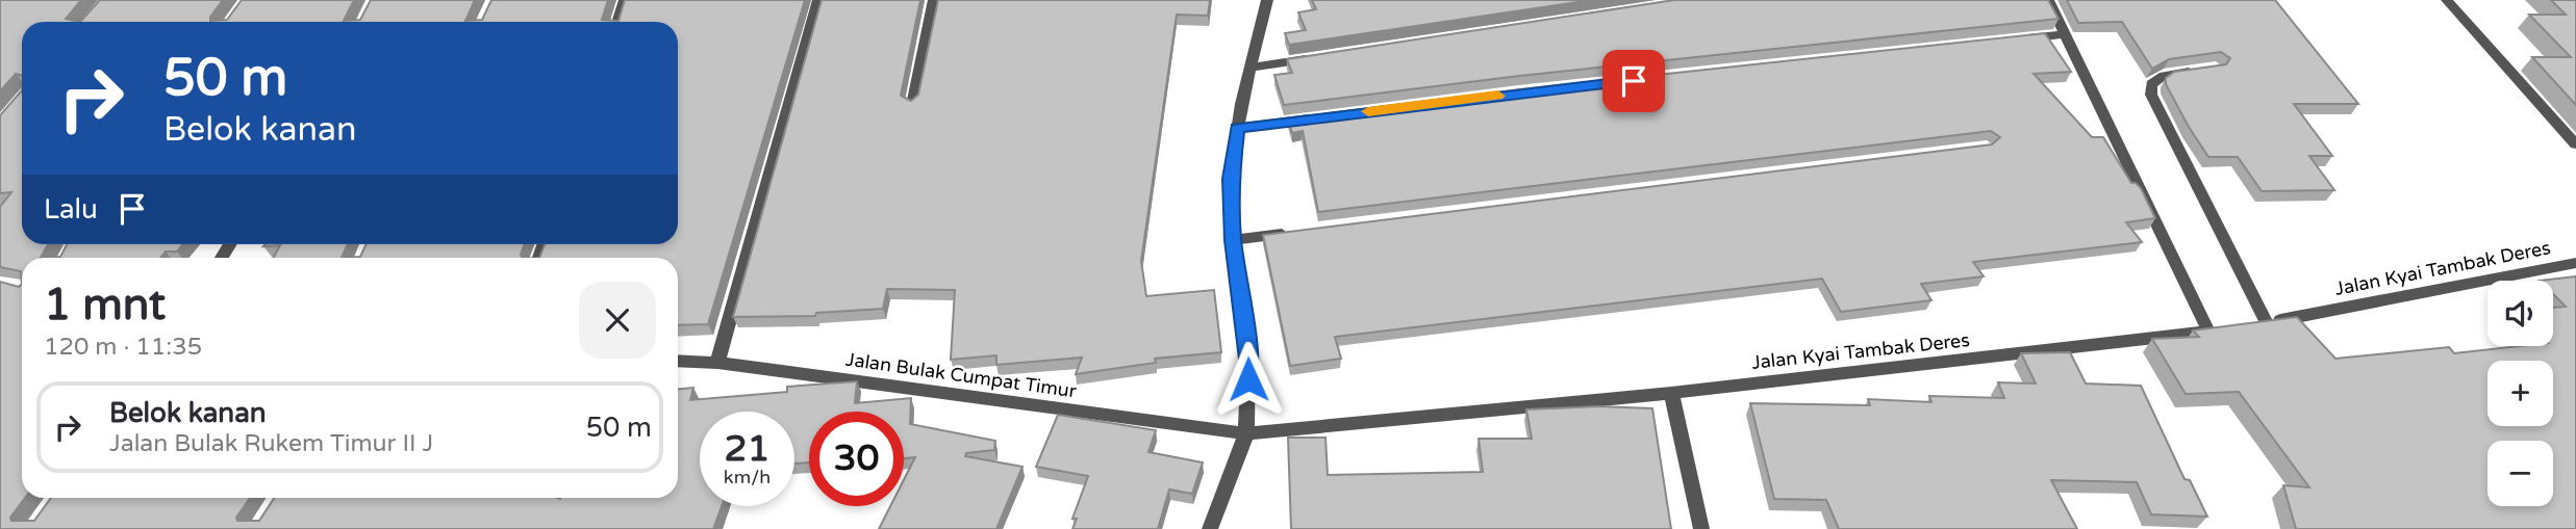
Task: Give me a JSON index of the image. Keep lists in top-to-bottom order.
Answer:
{
  "streets": {
    "street": ["Jalan Kyai Tambak Deres", "Jalan Bulak Cumpat Timur"]
  },
  "crossings": [
    ["Jalan Kyai Tambak Deres", "Jalan Bulak Cumpat Timur"]
  ],
  "page": {
    "turn": ["50 m", "Belok kanan"],
    "then": "Lalu",
    "heading": ["1 mnt", "120 m · 11:35"],
    "map_buttons": ["+", "−"],
    "list": [
      {
        "name": "Belok kanan",
        "note": "Jalan Bulak Rukem Timur II J",
        "value": "50 m"
      }
    ],
    "speed": "21 km/h",
    "limit": "30"
  }
}
